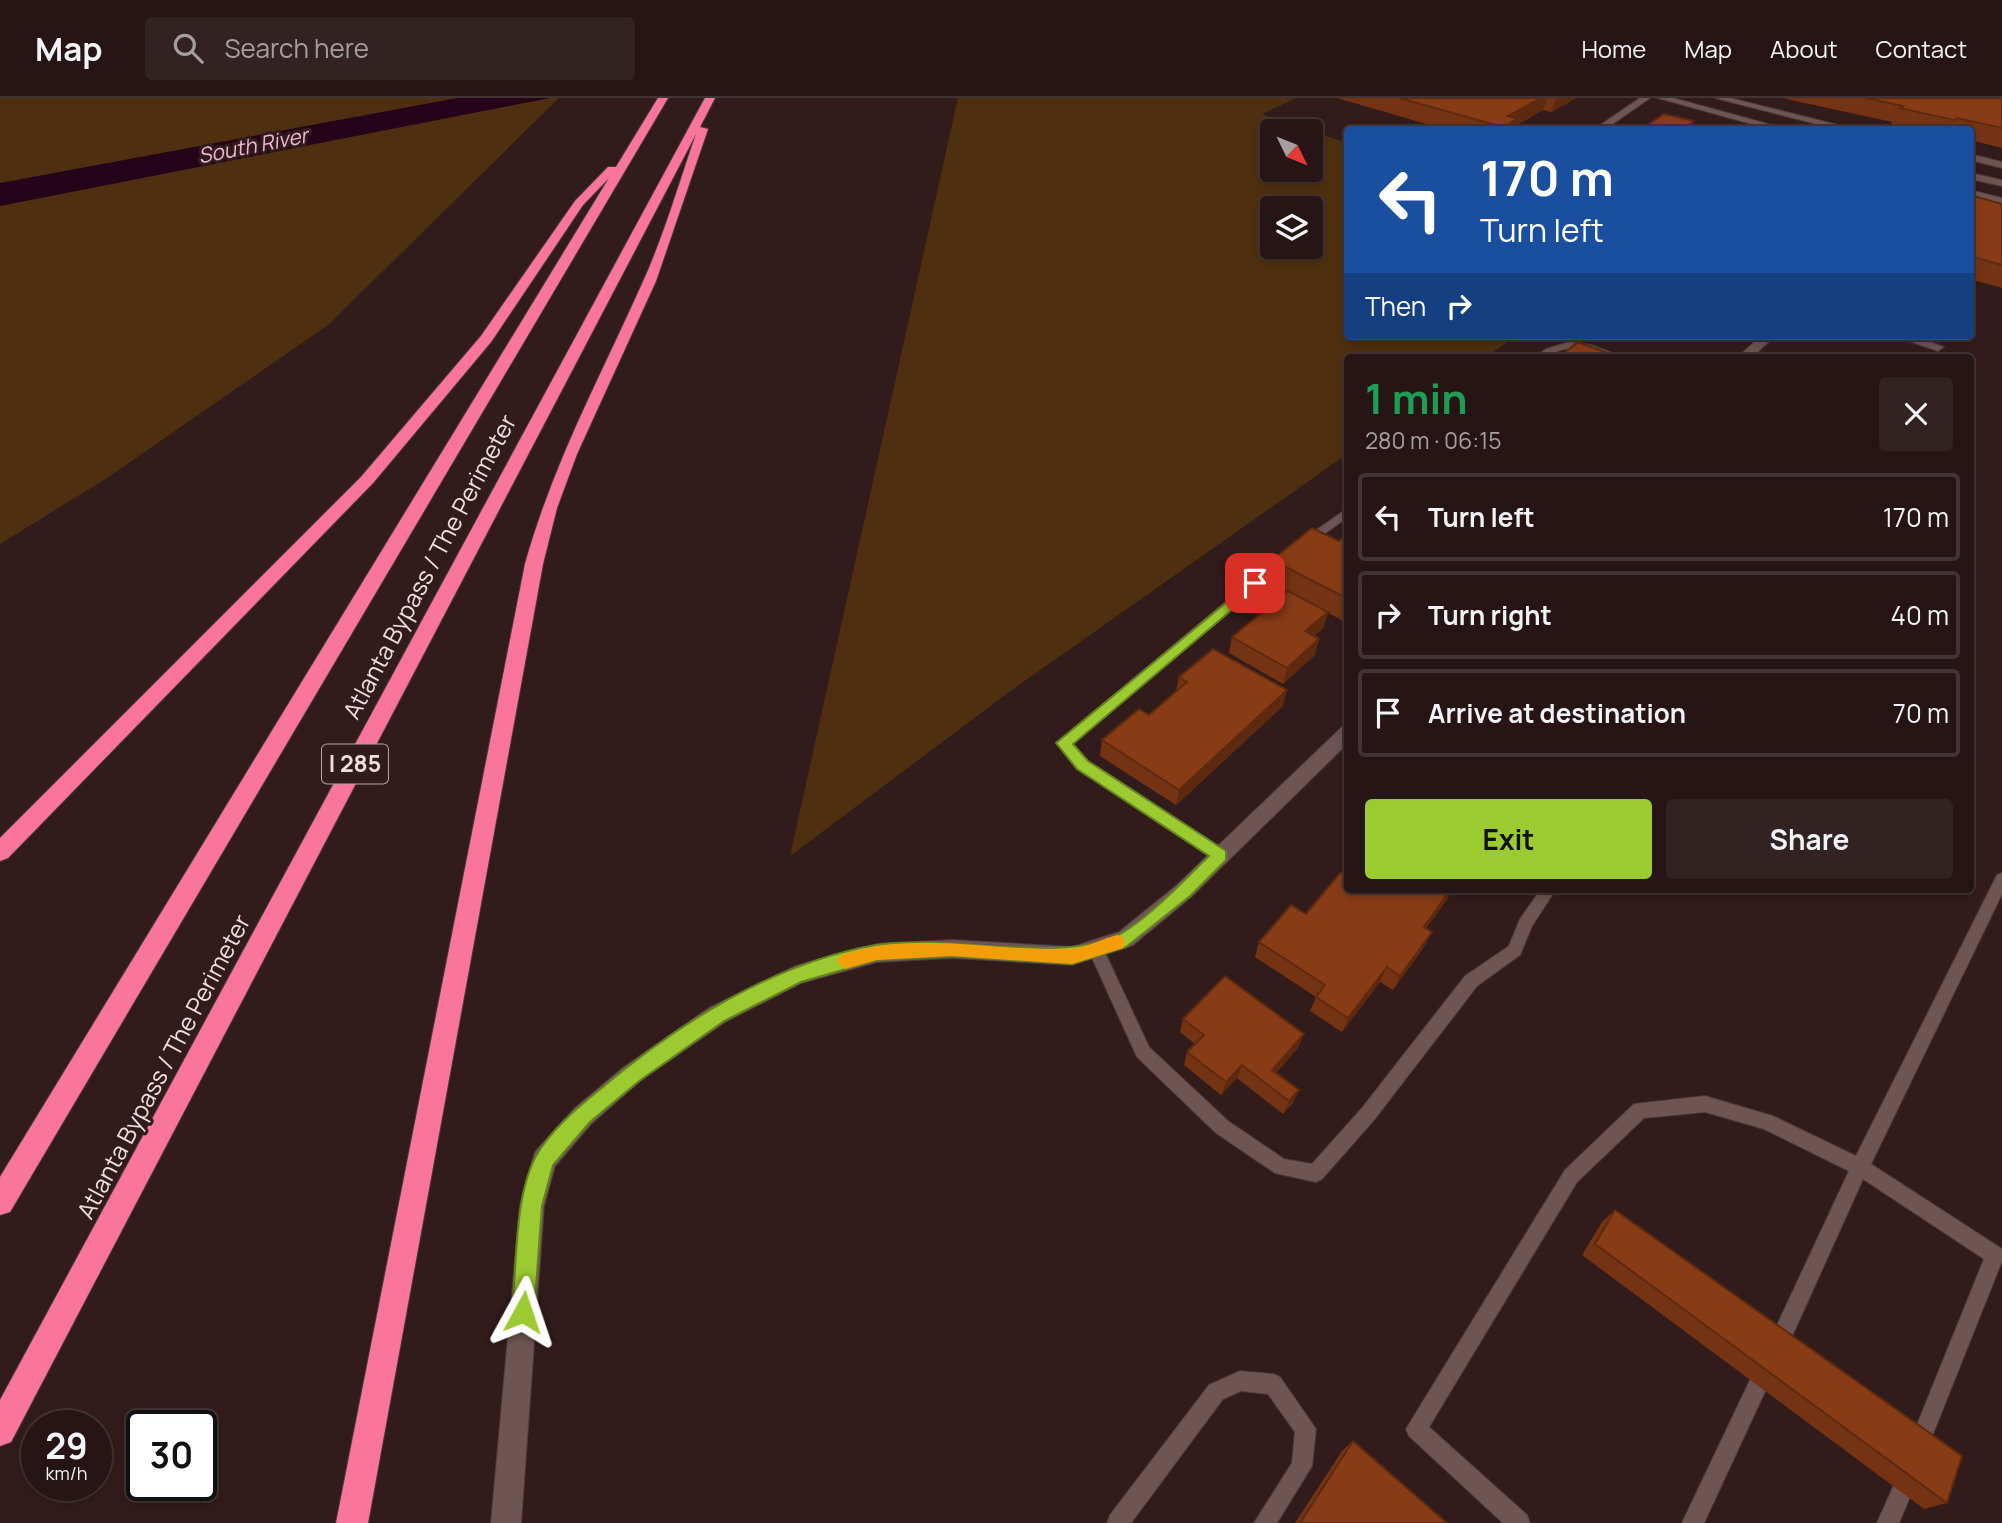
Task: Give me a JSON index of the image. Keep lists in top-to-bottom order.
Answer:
{
  "streets": {
    "highway": ["Atlanta Bypass / The Perimeter", "I 285"]
  },
  "water": ["South River"],
  "north": "bottom right",
  "page": {
    "header": "Map",
    "search": "Search here",
    "nav": [
      "Home",
      "Map",
      "About",
      "Contact"
    ],
    "turn": ["170 m", "Turn left"],
    "then": "Then",
    "heading": ["1 min", "280 m · 06:15"],
    "list": [
      {
        "name": "Turn left",
        "value": "170 m"
      },
      {
        "name": "Turn right",
        "value": "40 m"
      },
      {
        "name": "Arrive at destination",
        "value": "70 m"
      }
    ],
    "buttons": ["Exit", "Share"],
    "speed": "29 km/h",
    "limit": "30"
  }
}
